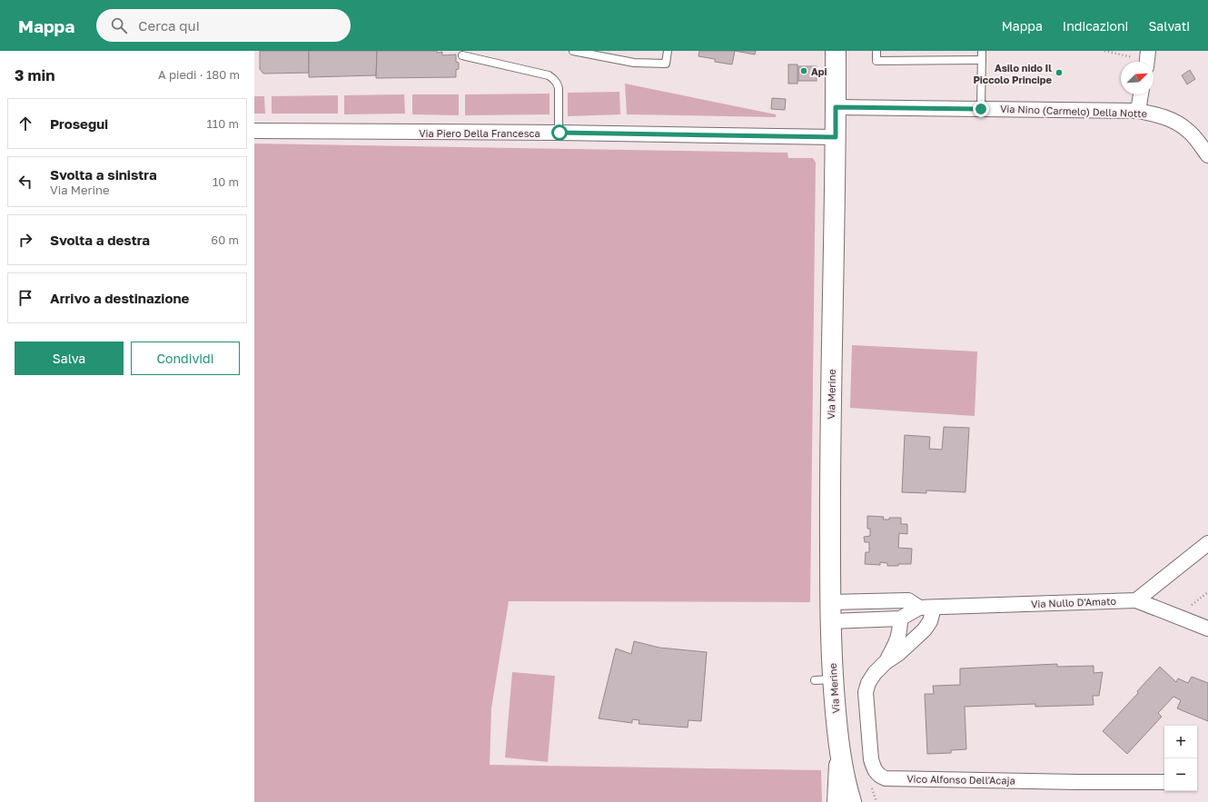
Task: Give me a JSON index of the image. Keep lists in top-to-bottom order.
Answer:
{
  "streets": {
    "main road": ["Via Merine"],
    "street": [
      "Via Nino (Carmelo) Della Notte",
      "Via Piero Della Francesca",
      "Via Nullo D'Amato",
      "Vico Alfonso Dell'Acaja"
    ]
  },
  "crossings": [
    ["Via Nino (Carmelo) Della Notte", "Via Merine"],
    ["Via Piero Della Francesca", "Via Merine"],
    ["Via Merine", "Via Nullo D'Amato"],
    ["Via Nullo D'Amato", "Vico Alfonso Dell'Acaja"]
  ],
  "places": ["Api", "Asilo nido Il Piccolo Principe"],
  "north": "top right",
  "page": {
    "header": "Mappa",
    "search": "Cerca qui",
    "nav": ["Mappa", "Indicazioni", "Salvati"],
    "heading": ["3 min", "A piedi · 180 m"],
    "list": [
      ["Prosegui", "110 m"],
      ["Svolta a sinistra", "Via Merine", "10 m"],
      ["Svolta a destra", "60 m"],
      "Arrivo a destinazione"
    ],
    "buttons": ["Salva", "Condividi"],
    "map_buttons": ["+", "−"]
  }
}
